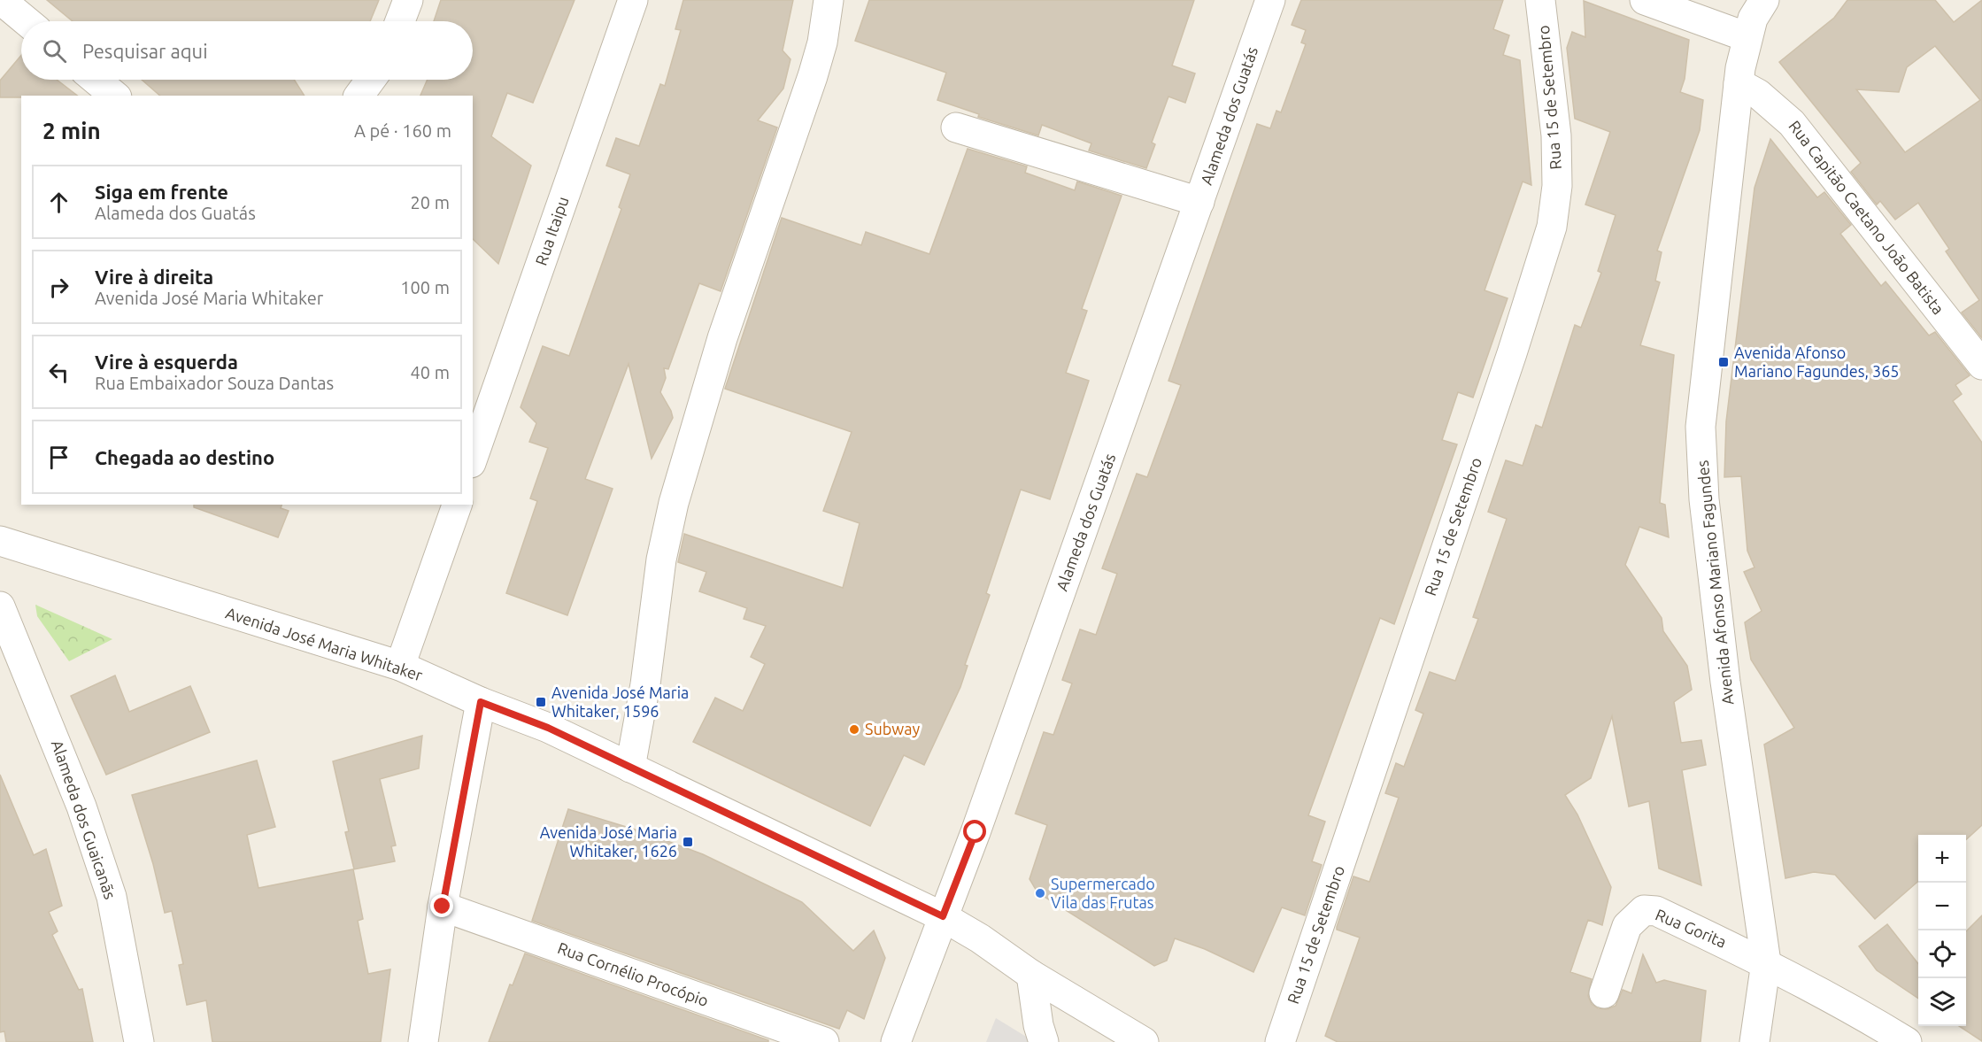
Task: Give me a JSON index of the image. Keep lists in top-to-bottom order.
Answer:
{
  "streets": {
    "street": [
      "Rua 15 de Setembro",
      "Alameda dos Guatás",
      "Rua Capitão Caetano João Batista",
      "Rua Itaipu",
      "Avenida Afonso Mariano Fagundes",
      "Avenida José Maria Whitaker",
      "Alameda dos Guaicanãs",
      "Rua Gorita",
      "Rua Cornélio Procópio"
    ]
  },
  "crossings": [
    ["Alameda dos Guatás", "Avenida José Maria Whitaker"],
    ["Rua Capitão Caetano João Batista", "Avenida Afonso Mariano Fagundes"],
    ["Avenida Afonso Mariano Fagundes", "Rua Gorita"]
  ],
  "places": {
    "transit": ["Avenida Afonso Mariano Fagundes, 365", "Avenida José Maria Whitaker, 1596", "Avenida José Maria Whitaker, 1626"],
    "other": ["Subway", "Supermercado Vila das Frutas"]
  },
  "page": {
    "search": "Pesquisar aqui",
    "heading": ["2 min", "A pé · 160 m"],
    "list": [
      ["Siga em frente", "Alameda dos Guatás", "20 m"],
      ["Vire à direita", "Avenida José Maria Whitaker", "100 m"],
      ["Vire à esquerda", "Rua Embaixador Souza Dantas", "40 m"],
      "Chegada ao destino"
    ],
    "map_buttons": ["+", "−"]
  }
}
